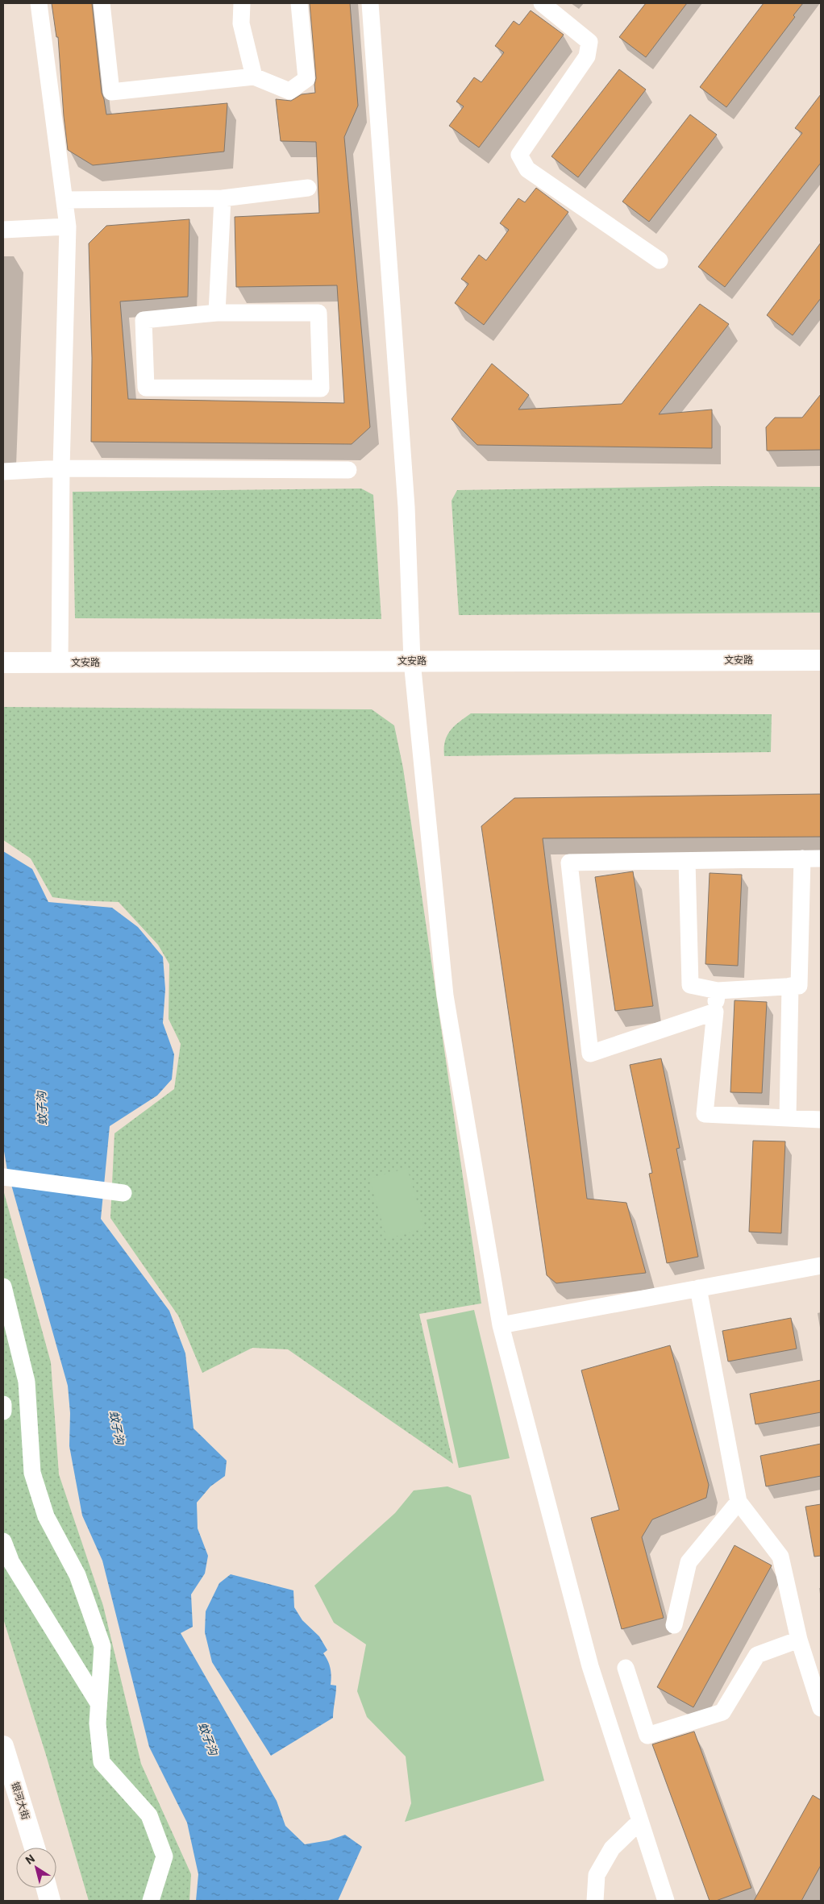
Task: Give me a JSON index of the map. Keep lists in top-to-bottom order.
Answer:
{
  "streets": {
    "main road": ["文安路", "银河大街"]
  },
  "water": ["蚊子沟"],
  "north": "top left"
}
